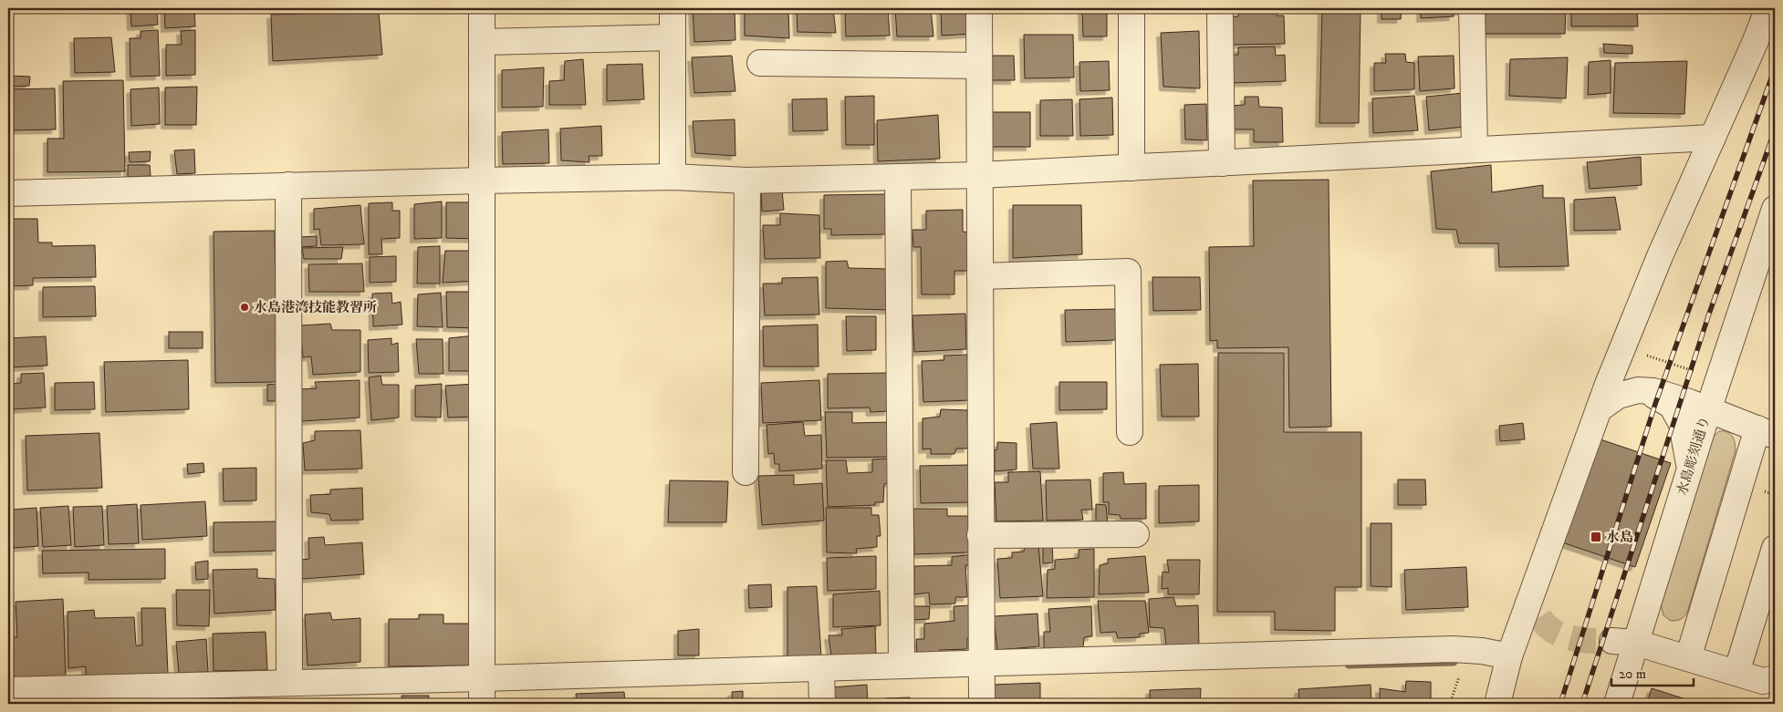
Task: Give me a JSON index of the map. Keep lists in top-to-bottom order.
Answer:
{
  "streets": {
    "street": ["水島彫刻通り"]
  },
  "places": {
    "other": ["水島港湾技能教習所"],
    "transit": ["水島"]
  },
  "scale_bar": "20 m"
}
